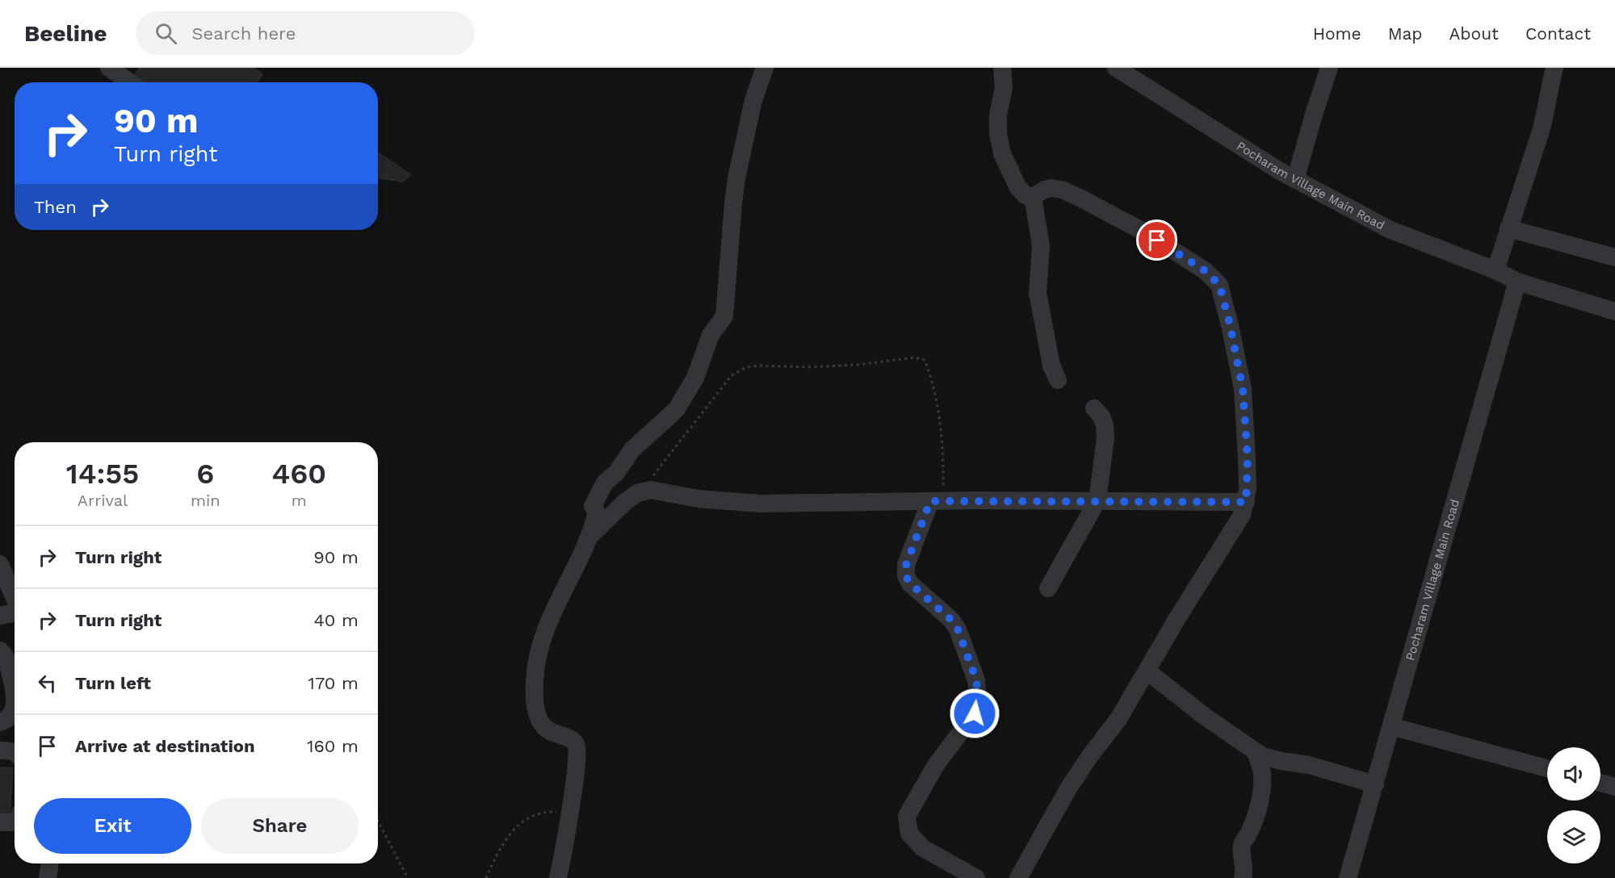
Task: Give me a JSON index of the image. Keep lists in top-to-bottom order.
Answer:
{
  "streets": {
    "street": ["Pocharam Village Main Road"]
  },
  "page": {
    "header": "Beeline",
    "search": "Search here",
    "nav": [
      "Home",
      "Map",
      "About",
      "Contact"
    ],
    "turn": ["90 m", "Turn right"],
    "then": "Then",
    "eta": [
      "14:55",
      "Arrival",
      "6",
      "min",
      "460",
      "m"
    ],
    "list": [
      {
        "name": "Turn right",
        "value": "90 m"
      },
      {
        "name": "Turn right",
        "value": "40 m"
      },
      {
        "name": "Turn left",
        "value": "170 m"
      },
      {
        "name": "Arrive at destination",
        "value": "160 m"
      }
    ],
    "buttons": ["Exit", "Share"]
  }
}
